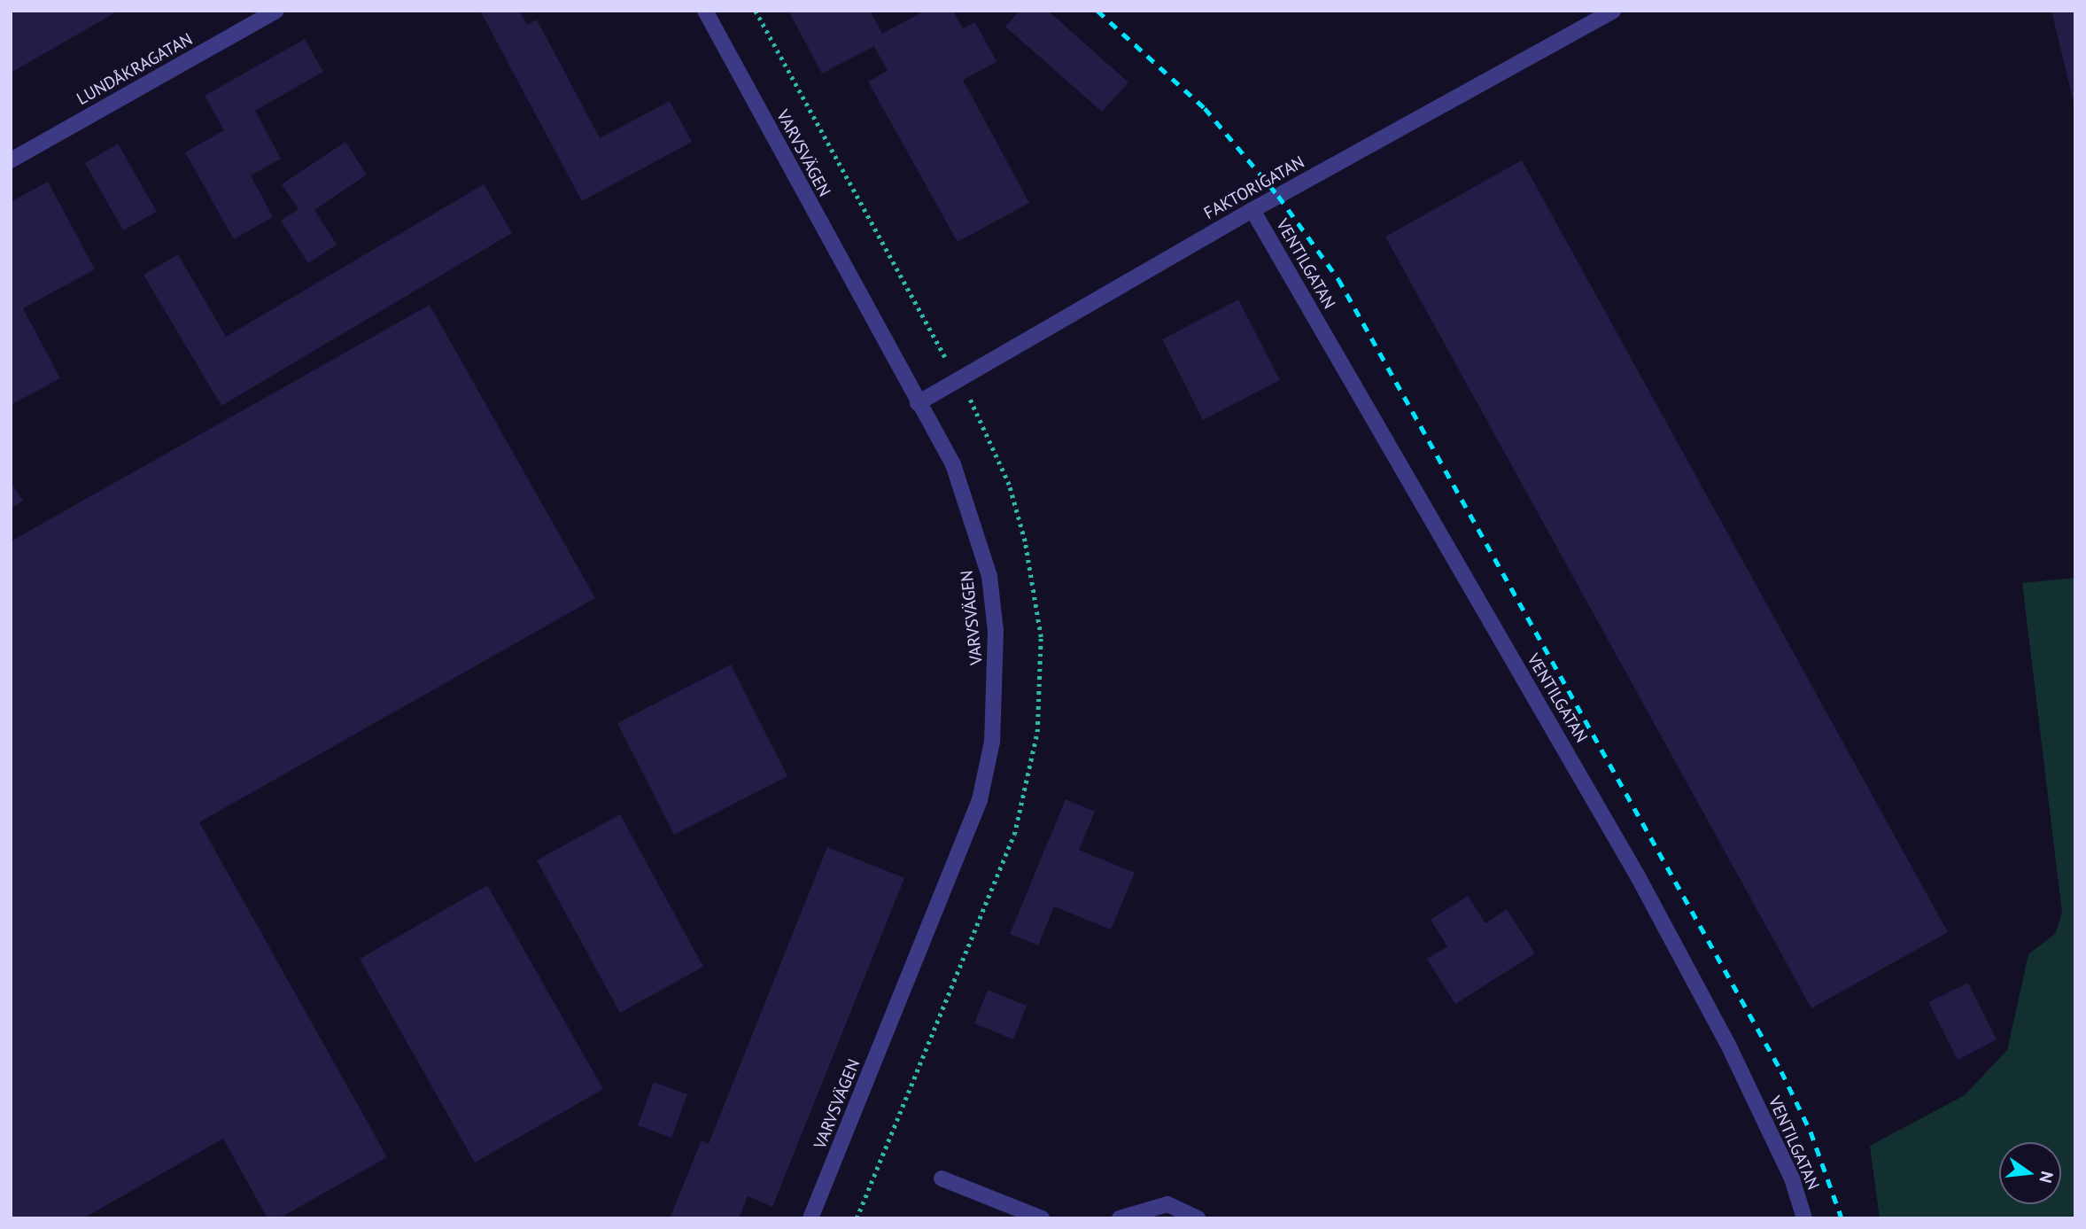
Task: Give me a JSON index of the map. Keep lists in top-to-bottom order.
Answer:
{
  "streets": {
    "street": [
      "LUNDÅKRAGATAN",
      "VARVSVÄGEN",
      "FAKTORIGATAN",
      "VENTILGATAN"
    ]
  },
  "crossings": [
    ["VARVSVÄGEN", "FAKTORIGATAN"],
    ["FAKTORIGATAN", "VENTILGATAN"]
  ],
  "north": "right"
}
